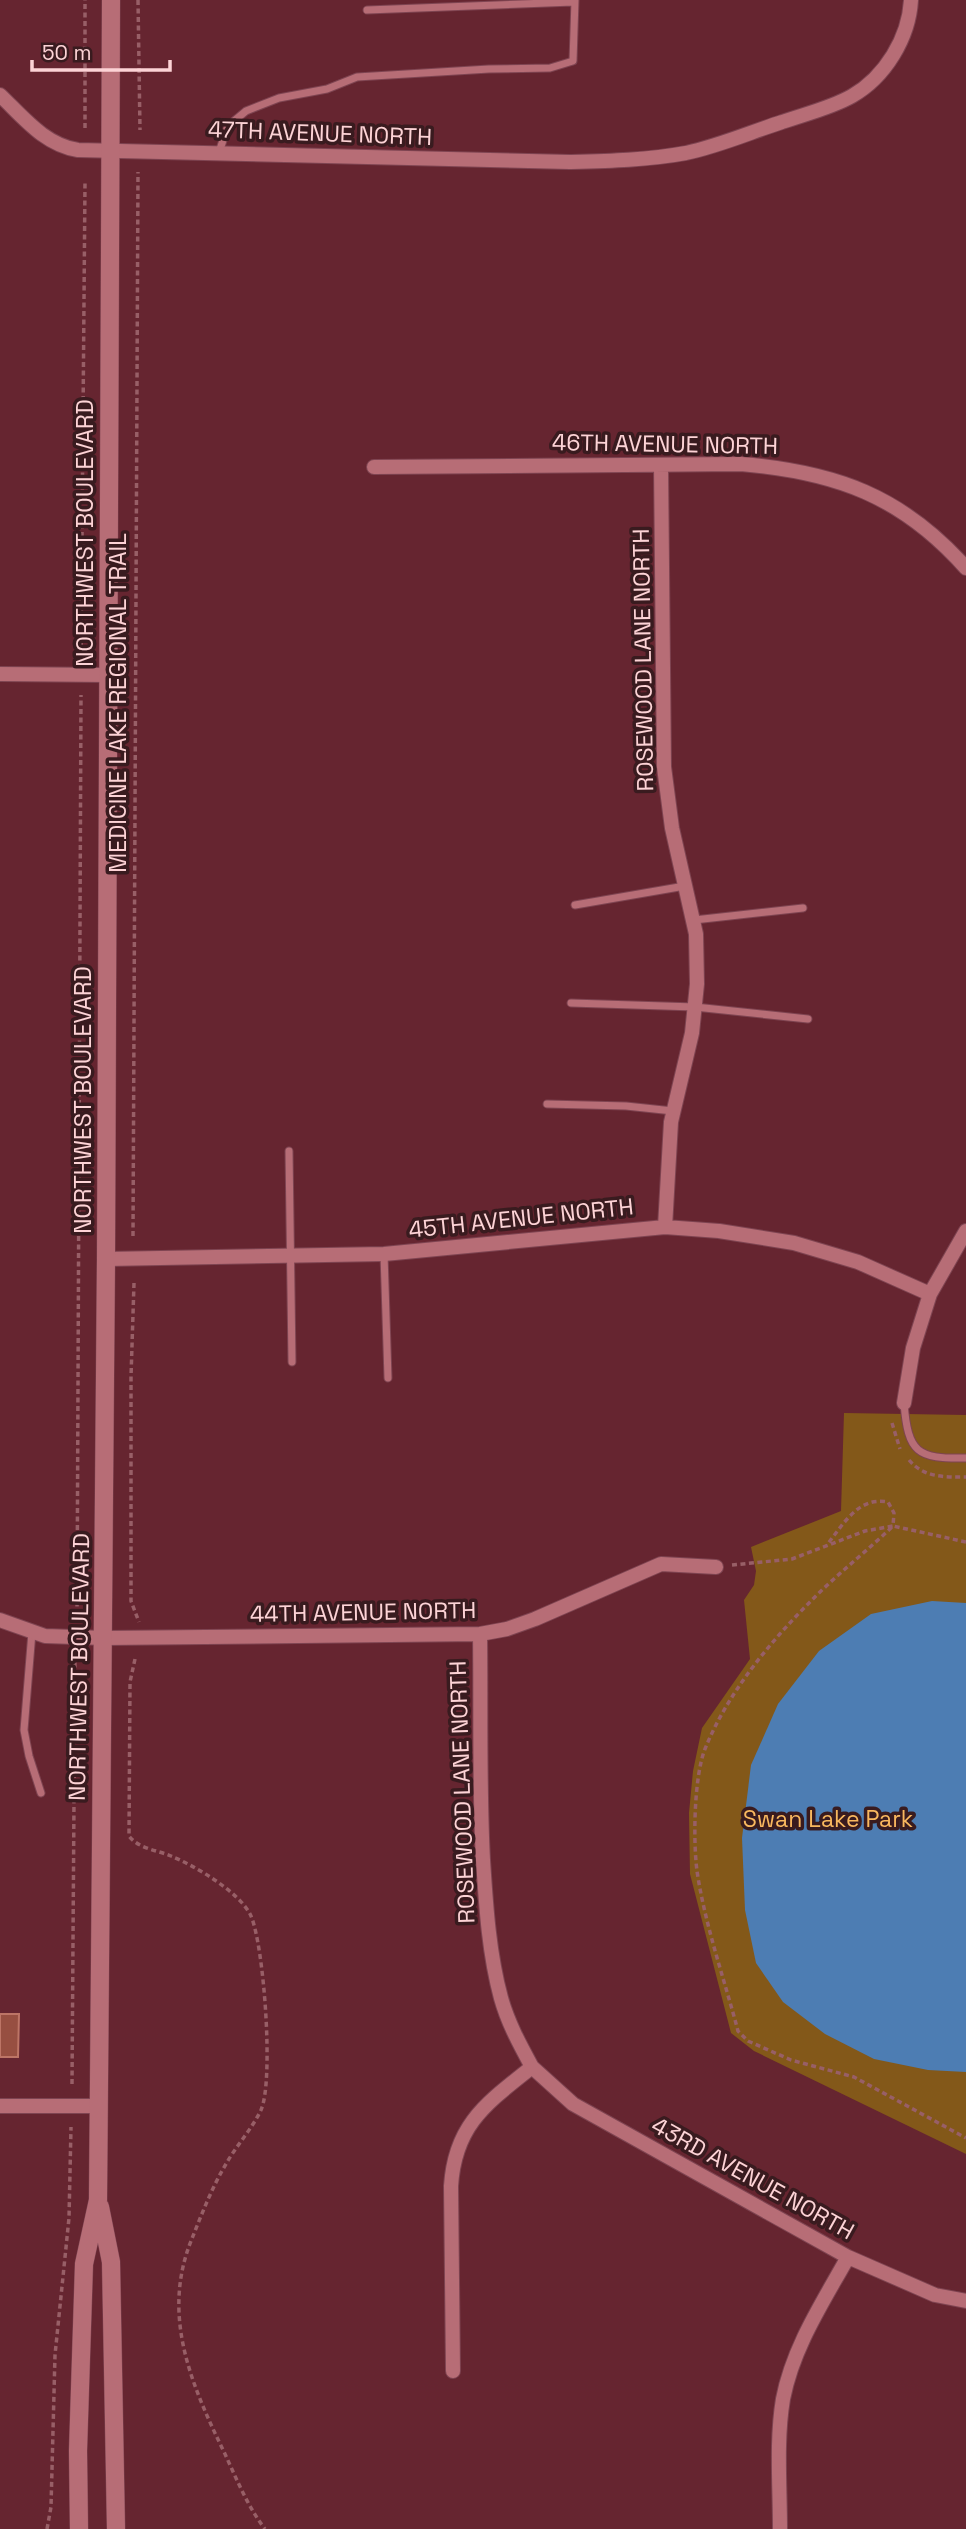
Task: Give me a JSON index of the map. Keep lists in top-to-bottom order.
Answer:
{
  "streets": {
    "main road": ["NORTHWEST BOULEVARD"],
    "street": [
      "47TH AVENUE NORTH",
      "46TH AVENUE NORTH",
      "ROSEWOOD LANE NORTH",
      "45TH AVENUE NORTH",
      "44TH AVENUE NORTH",
      "43RD AVENUE NORTH"
    ],
    "path": ["MEDICINE LAKE REGIONAL TRAIL"]
  },
  "crossings": [
    ["47TH AVENUE NORTH", "NORTHWEST BOULEVARD"],
    ["46TH AVENUE NORTH", "ROSEWOOD LANE NORTH"],
    ["NORTHWEST BOULEVARD", "45TH AVENUE NORTH"],
    ["NORTHWEST BOULEVARD", "44TH AVENUE NORTH"],
    ["ROSEWOOD LANE NORTH", "45TH AVENUE NORTH"],
    ["ROSEWOOD LANE NORTH", "44TH AVENUE NORTH"],
    ["ROSEWOOD LANE NORTH", "43RD AVENUE NORTH"]
  ],
  "parks": ["Swan Lake Park"],
  "scale_bar": "50 m"
}
